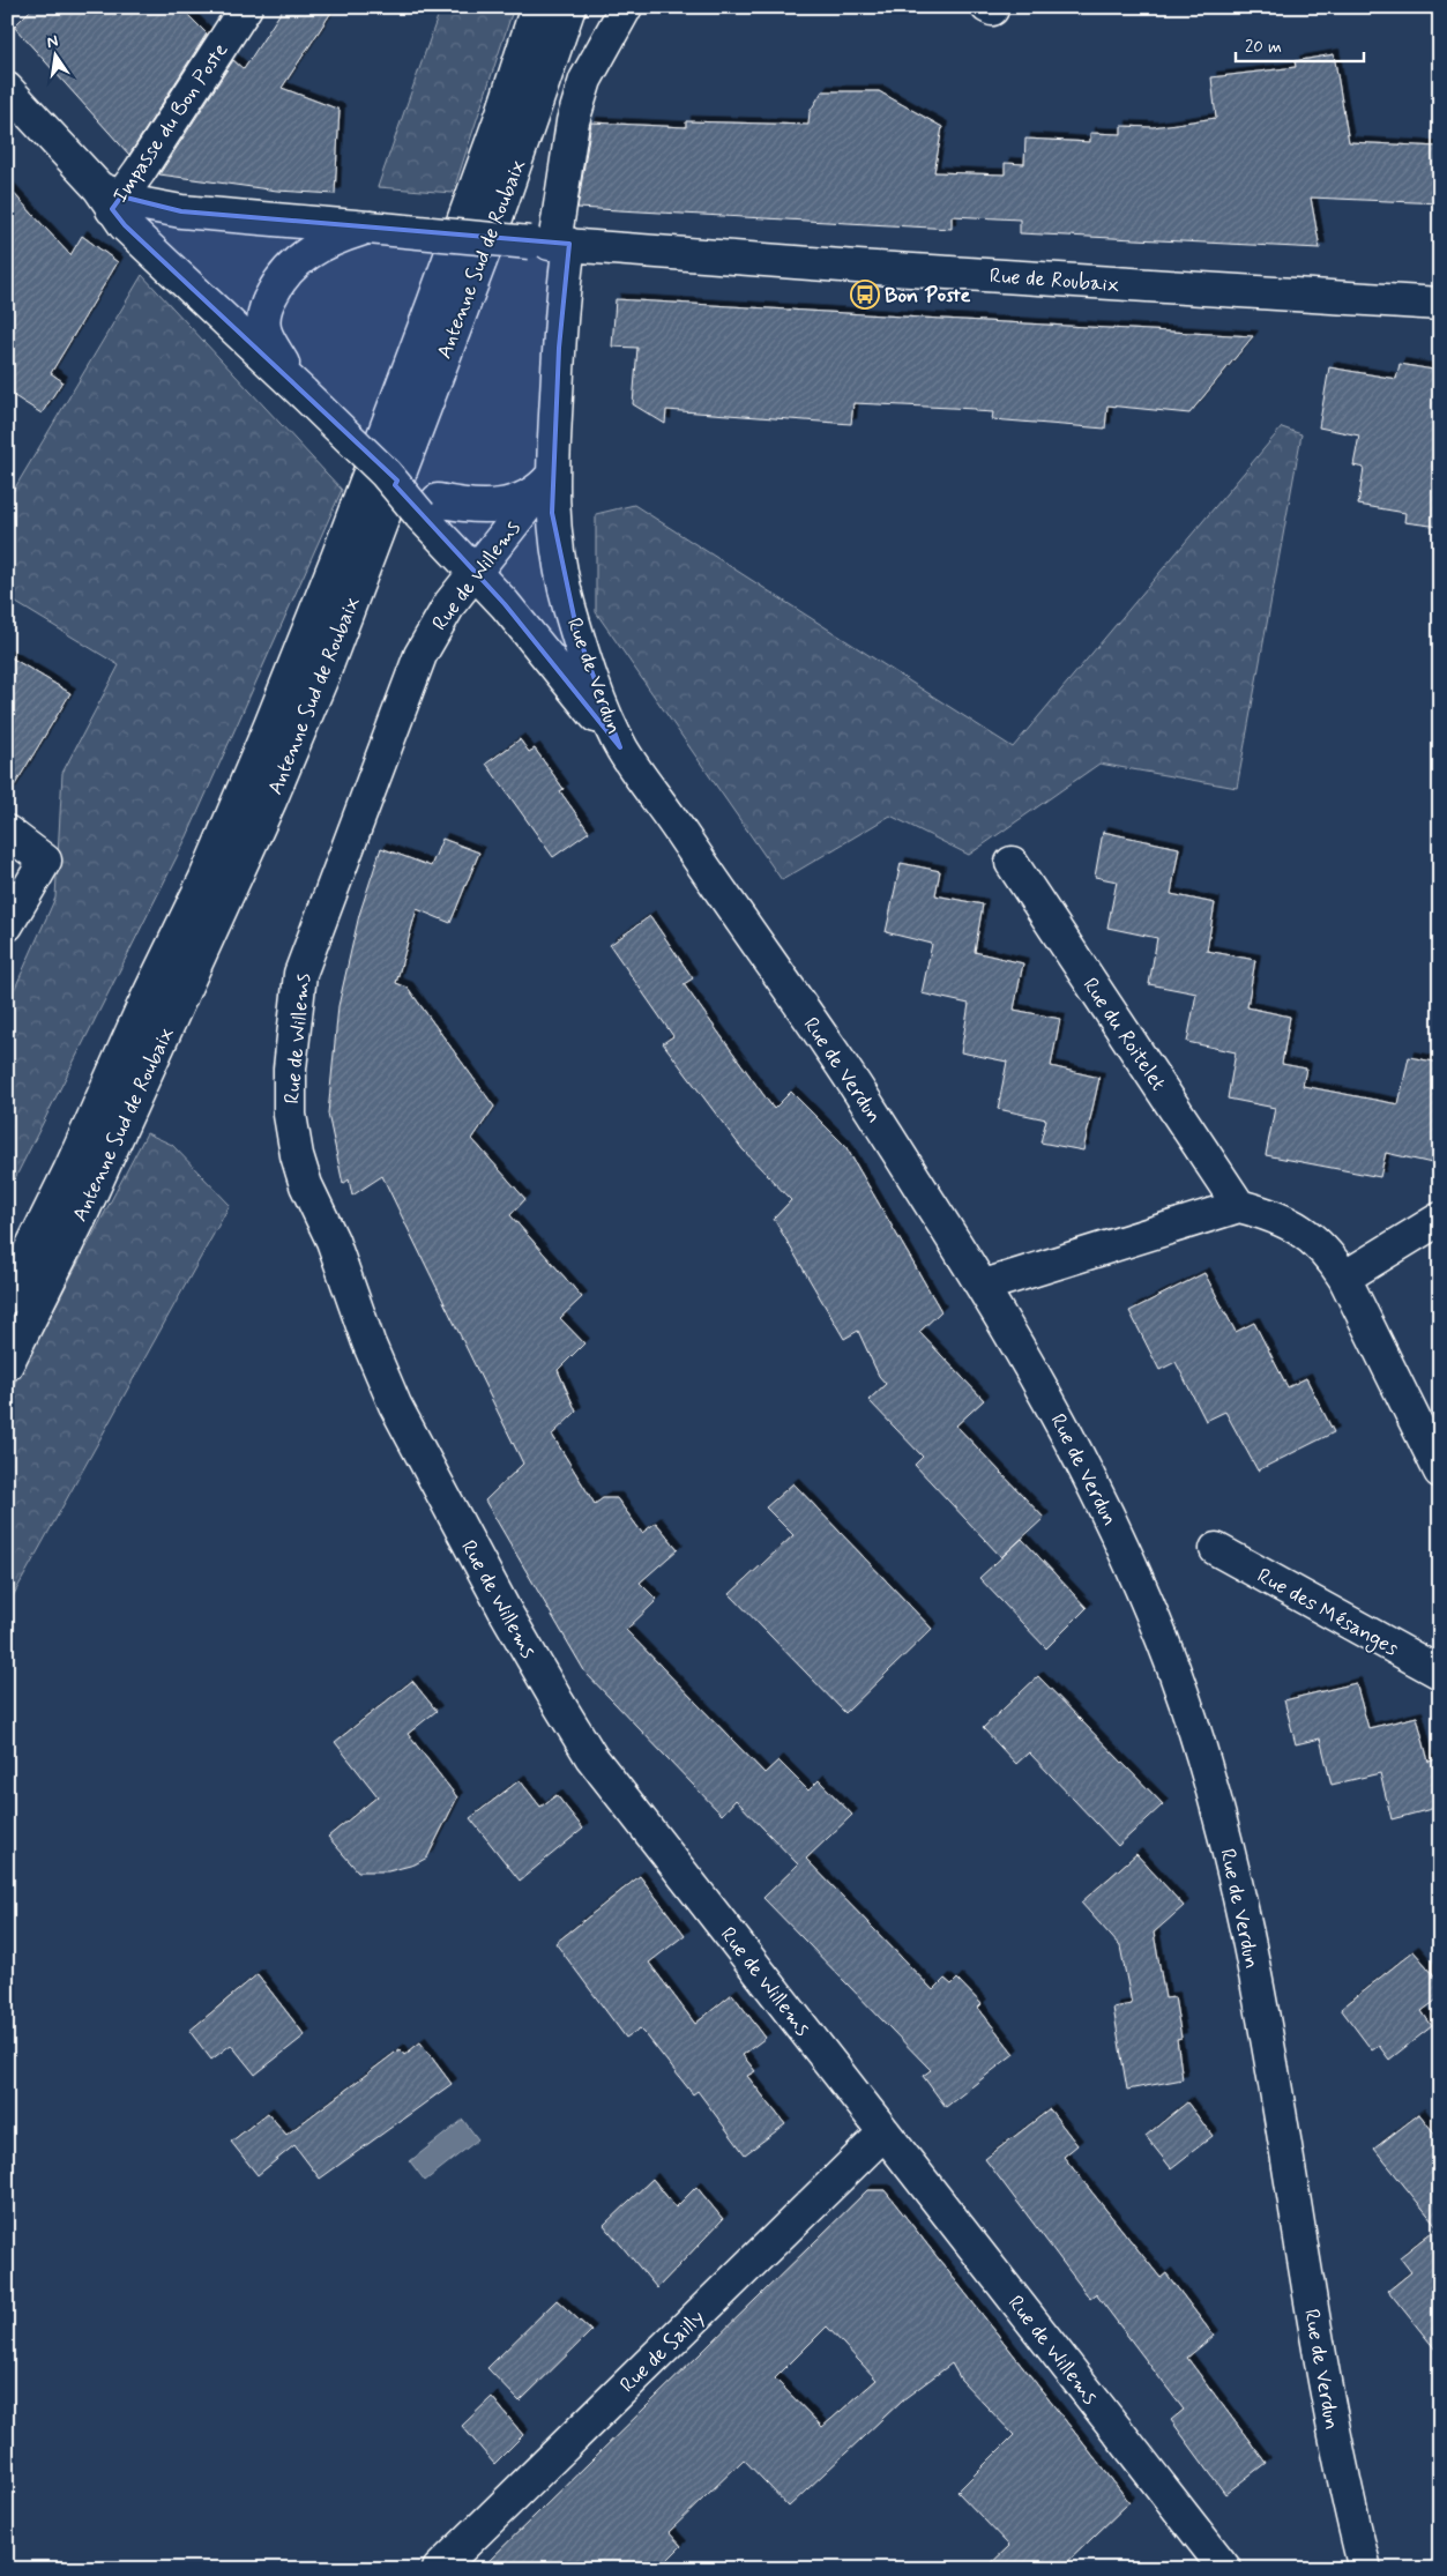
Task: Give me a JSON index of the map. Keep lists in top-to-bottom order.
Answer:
{
  "streets": {
    "main road": [
      "Impasse du Bon Poste",
      "Antenne Sud de Roubaix",
      "Rue de Roubaix",
      "Rue de Willems",
      "Rue de Verdun",
      "Rue du Roitelet",
      "Rue des Mésanges",
      "Rue de Sailly"
    ]
  },
  "crossings": [
    ["Impasse du Bon Poste", "Rue de Roubaix"],
    ["Rue de Willems", "Rue de Verdun"],
    ["Rue de Willems", "Rue de Sailly"]
  ],
  "places": {
    "bus stop": ["Bon Poste"]
  },
  "scale_bar": "20 m",
  "north": "top"
}
